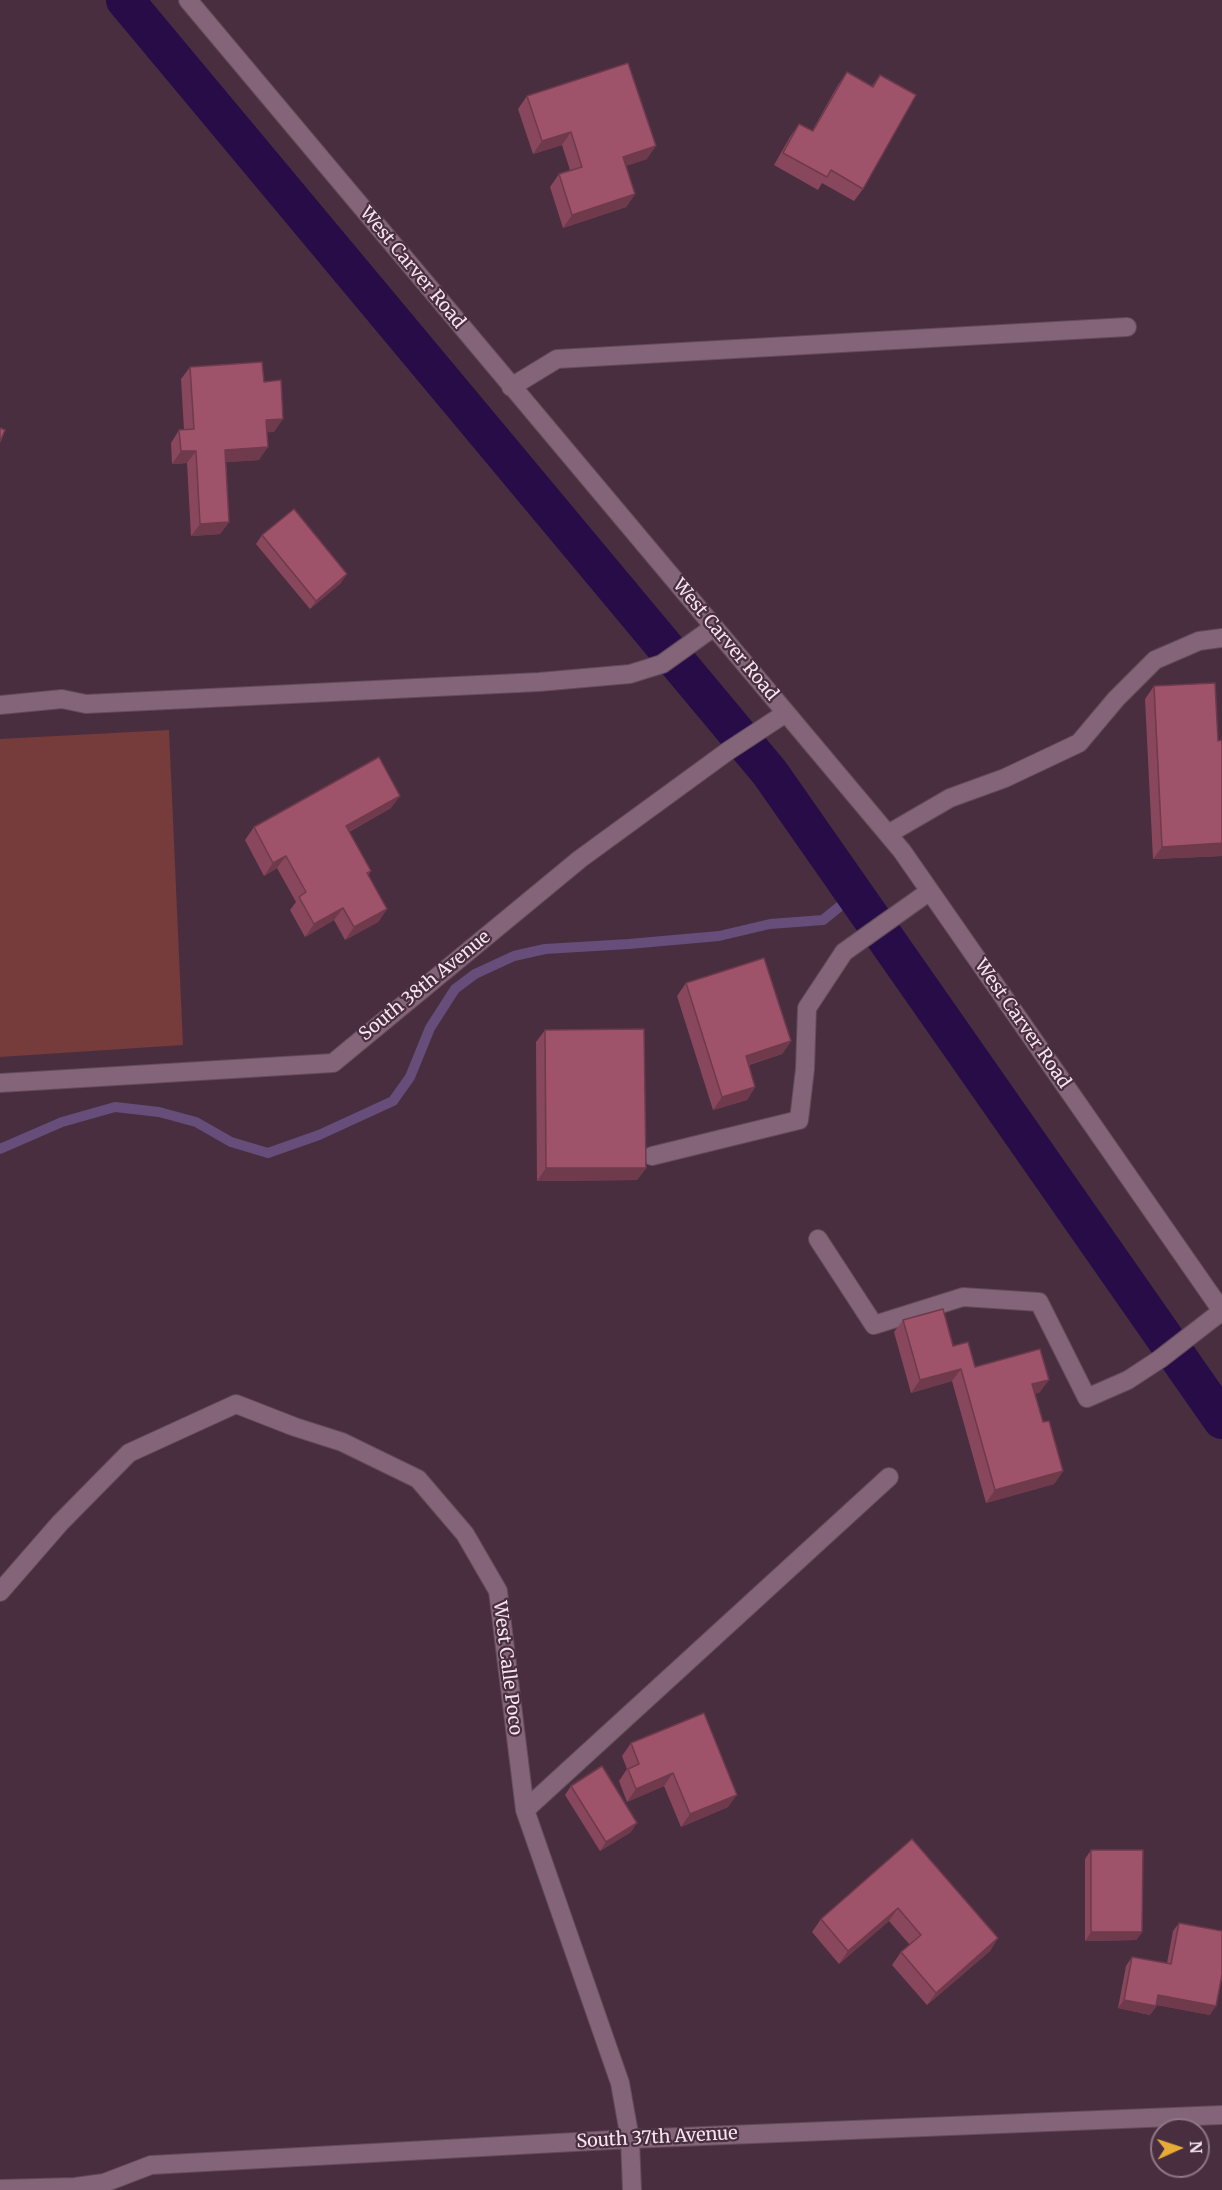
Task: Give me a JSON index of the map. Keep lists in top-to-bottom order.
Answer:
{
  "streets": {
    "street": [
      "West Carver Road",
      "South 38th Avenue",
      "West Calle Poco",
      "South 37th Avenue"
    ]
  },
  "crossings": [
    ["West Carver Road", "South 38th Avenue"],
    ["West Calle Poco", "South 37th Avenue"]
  ],
  "north": "right"
}
